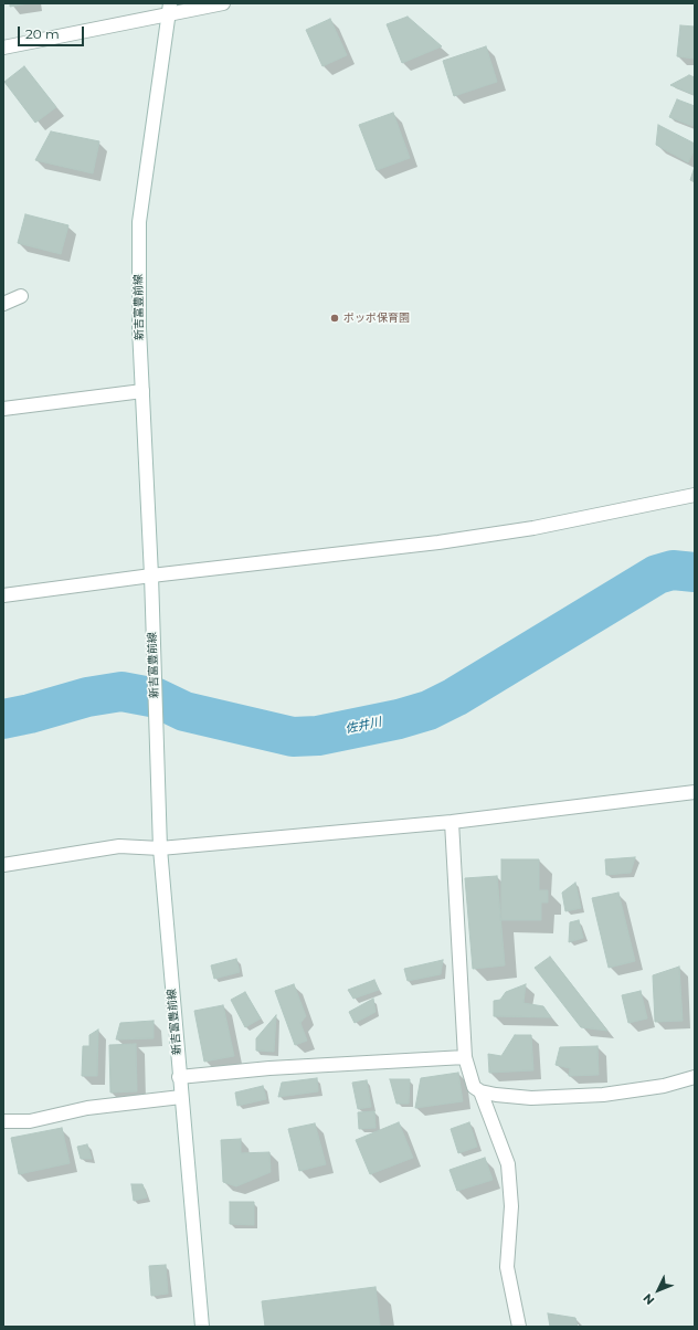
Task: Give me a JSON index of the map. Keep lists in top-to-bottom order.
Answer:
{
  "streets": {
    "street": ["新吉富豊前線"]
  },
  "water": ["佐井川"],
  "places": ["ポッポ保育園"],
  "scale_bar": "20 m",
  "north": "bottom left"
}
